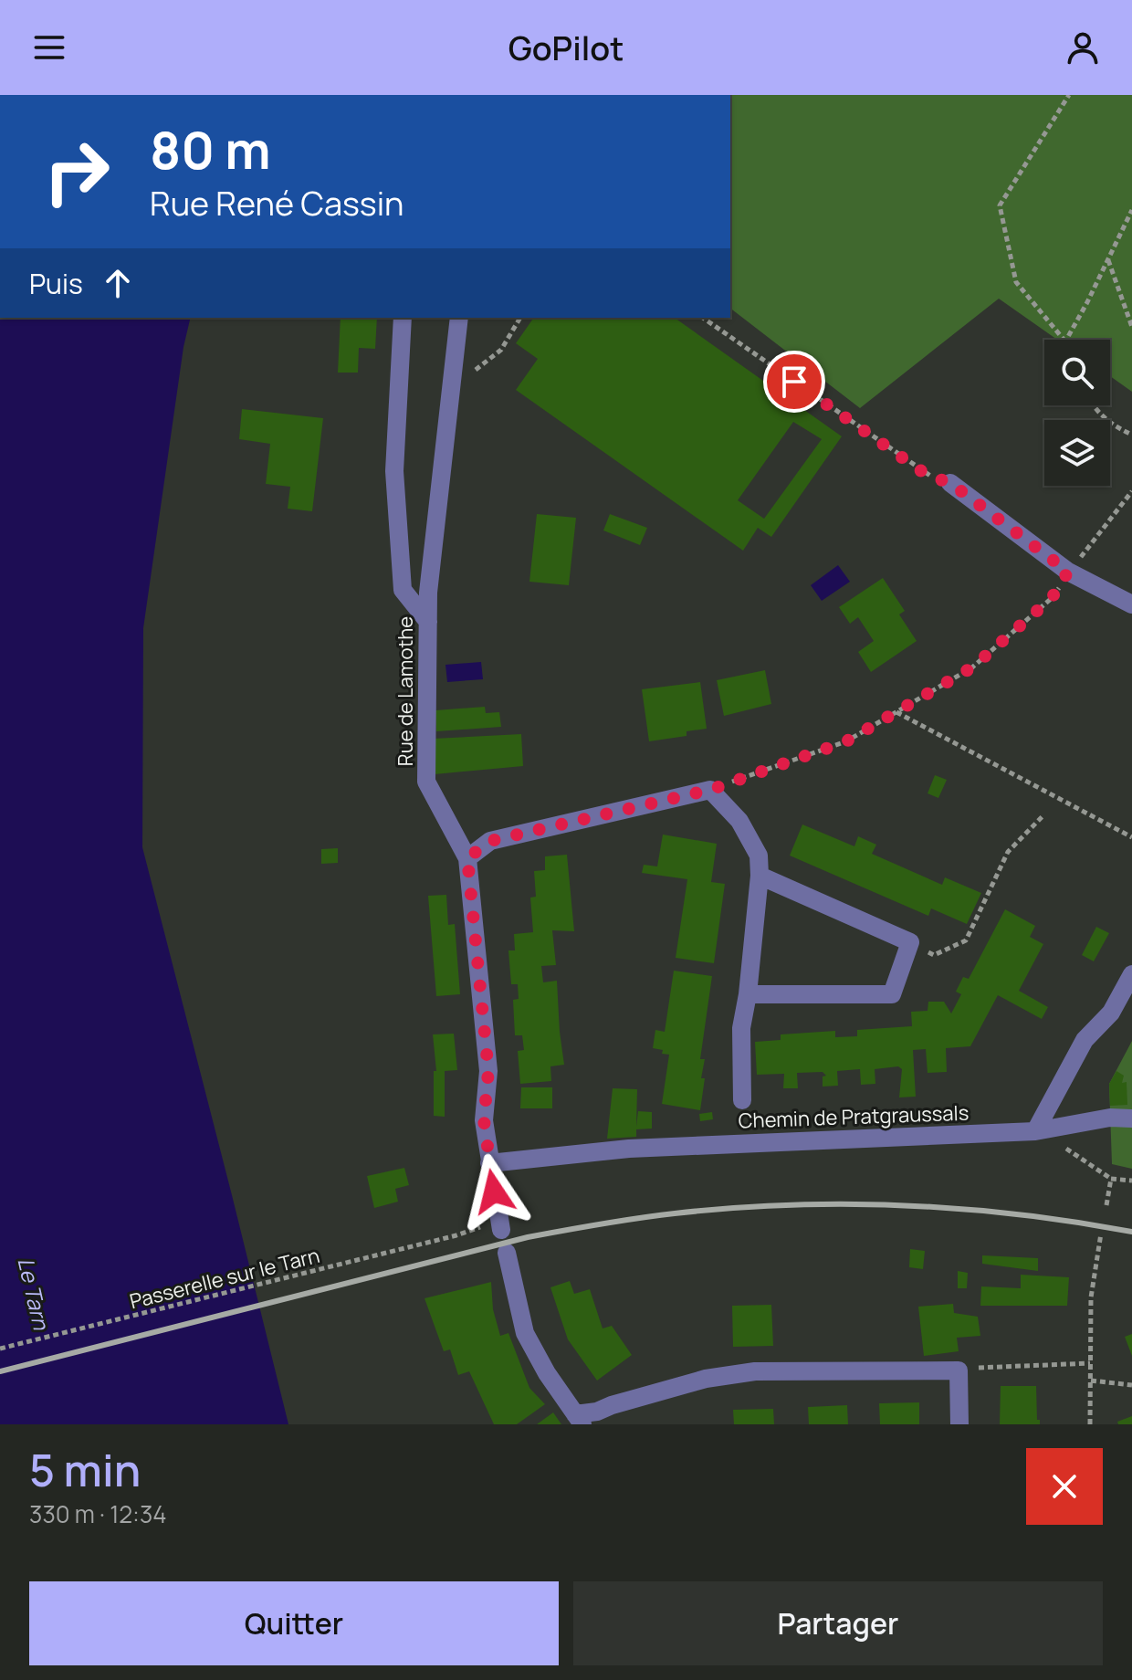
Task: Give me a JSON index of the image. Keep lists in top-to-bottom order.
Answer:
{
  "streets": {
    "street": ["Rue de Lamothe", "Chemin de Pratgraussals"],
    "path": ["Passerelle sur le Tarn"]
  },
  "crossings": [
    ["Rue de Lamothe", "Chemin de Pratgraussals"]
  ],
  "water": ["Le Tarn"],
  "page": {
    "header": "GoPilot",
    "turn": ["80 m", "Rue René Cassin"],
    "then": "Puis",
    "heading": ["5 min", "330 m · 12:34"],
    "buttons": ["Quitter", "Partager"]
  }
}
